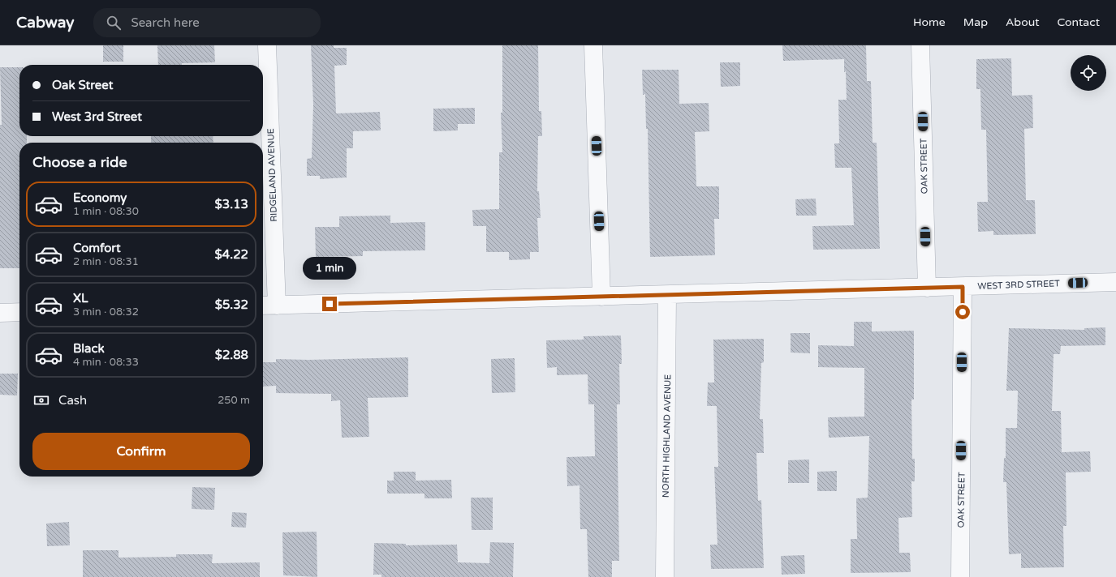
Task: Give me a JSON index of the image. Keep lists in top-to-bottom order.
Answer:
{
  "streets": {
    "street": [
      "OAK STREET",
      "RIDGELAND AVENUE",
      "WEST 3RD STREET",
      "NORTH HIGHLAND AVENUE"
    ]
  },
  "crossings": [
    ["OAK STREET", "WEST 3RD STREET"],
    ["RIDGELAND AVENUE", "WEST 3RD STREET"],
    ["WEST 3RD STREET", "NORTH HIGHLAND AVENUE"]
  ],
  "page": {
    "header": "Cabway",
    "search": "Search here",
    "nav": [
      "Home",
      "Map",
      "About",
      "Contact"
    ],
    "banner": ["Oak Street", "West 3rd Street"],
    "heading": "Choose a ride",
    "list": [
      {
        "name": "Economy",
        "note": "1 min · 08:30",
        "value": "$3.13"
      },
      {
        "name": "Comfort",
        "note": "2 min · 08:31",
        "value": "$4.22"
      },
      {
        "name": "XL",
        "note": "3 min · 08:32",
        "value": "$5.32"
      },
      {
        "name": "Black",
        "note": "4 min · 08:33",
        "value": "$2.88"
      }
    ],
    "bubble": "1 min",
    "pay": ["Cash", "250 m"],
    "buttons": "Confirm"
  }
}
